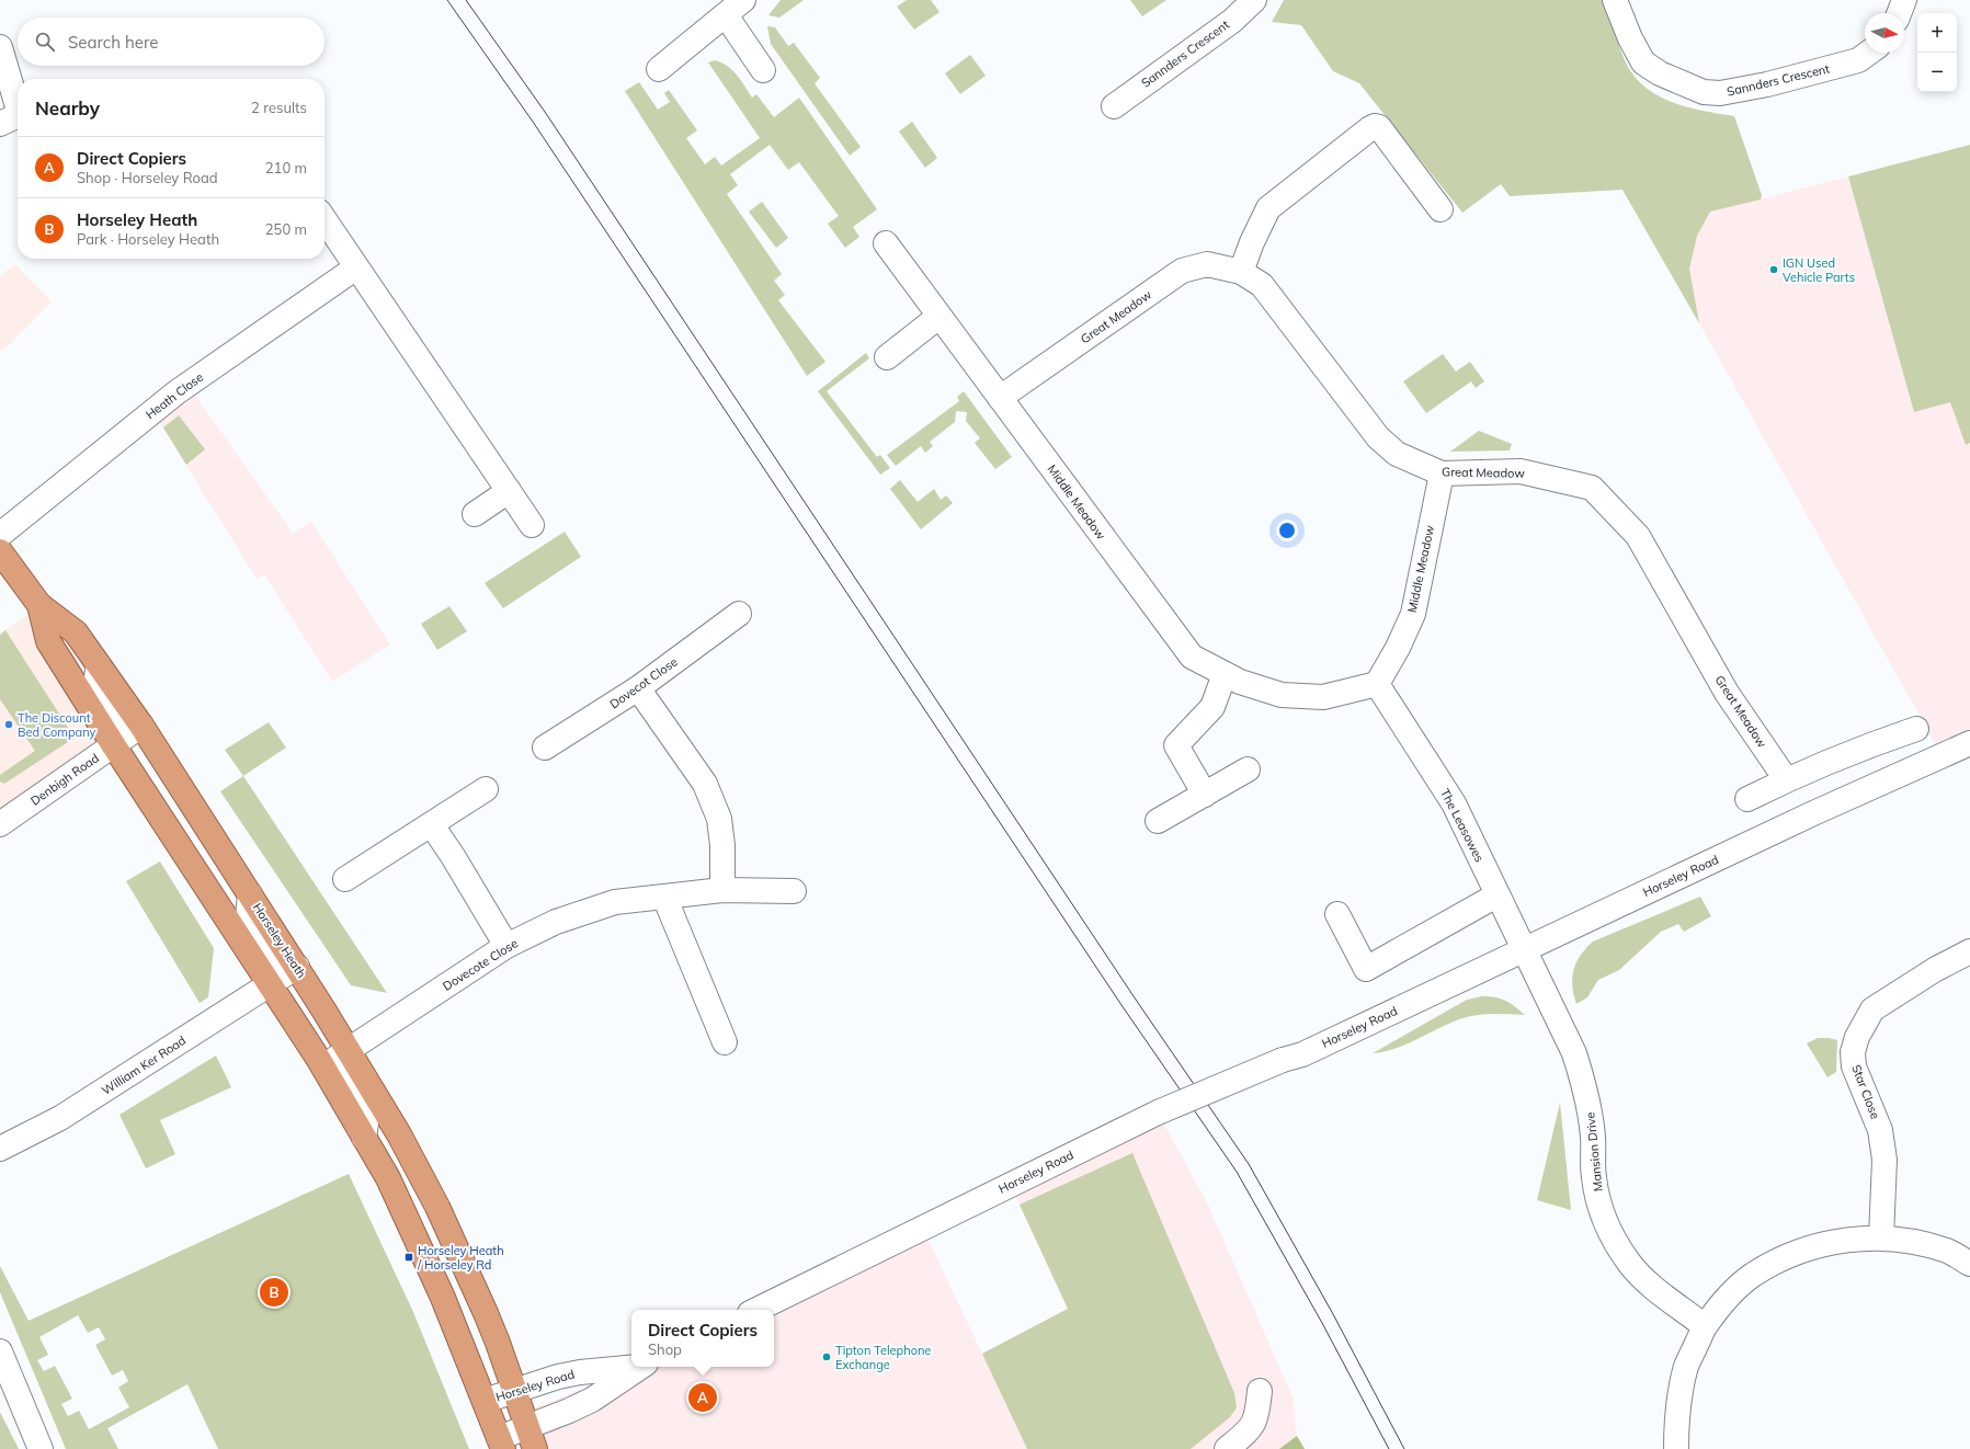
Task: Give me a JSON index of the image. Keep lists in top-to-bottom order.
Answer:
{
  "streets": {
    "highway": ["Horseley Heath"],
    "street": [
      "Sannders Crescent",
      "Great Meadow",
      "Heath Close",
      "Middle Meadow",
      "Dovecot Close",
      "Denbigh Road",
      "The Leasowes",
      "Horseley Road",
      "Dovecote Close",
      "William Ker Road",
      "Star Close",
      "Mansion Drive"
    ]
  },
  "crossings": [
    ["Great Meadow", "Middle Meadow"],
    ["Middle Meadow", "The Leasowes"],
    ["Denbigh Road", "Horseley Heath"],
    ["The Leasowes", "Horseley Road"],
    ["The Leasowes", "Mansion Drive"],
    ["Horseley Road", "Horseley Heath"],
    ["Horseley Road", "Mansion Drive"],
    ["Horseley Heath", "Dovecote Close"],
    ["Horseley Heath", "William Ker Road"]
  ],
  "places": {
    "other": ["IGN Used Vehicle Parts", "The Discount Bed Company", "Tipton Telephone Exchange"],
    "transit": ["Horseley Heath / Horseley Rd"]
  },
  "north": "right",
  "page": {
    "map_buttons": ["+", "−"],
    "search": "Search here",
    "heading": ["Nearby", "2 results"],
    "list": [
      {
        "mark": "A",
        "name": "Direct Copiers",
        "note": "Shop · Horseley Road",
        "value": "210 m"
      },
      {
        "mark": "B",
        "name": "Horseley Heath",
        "note": "Park · Horseley Heath",
        "value": "250 m"
      }
    ],
    "pins": ["B", "A"],
    "popup": ["Direct Copiers", "Shop"]
  }
}
